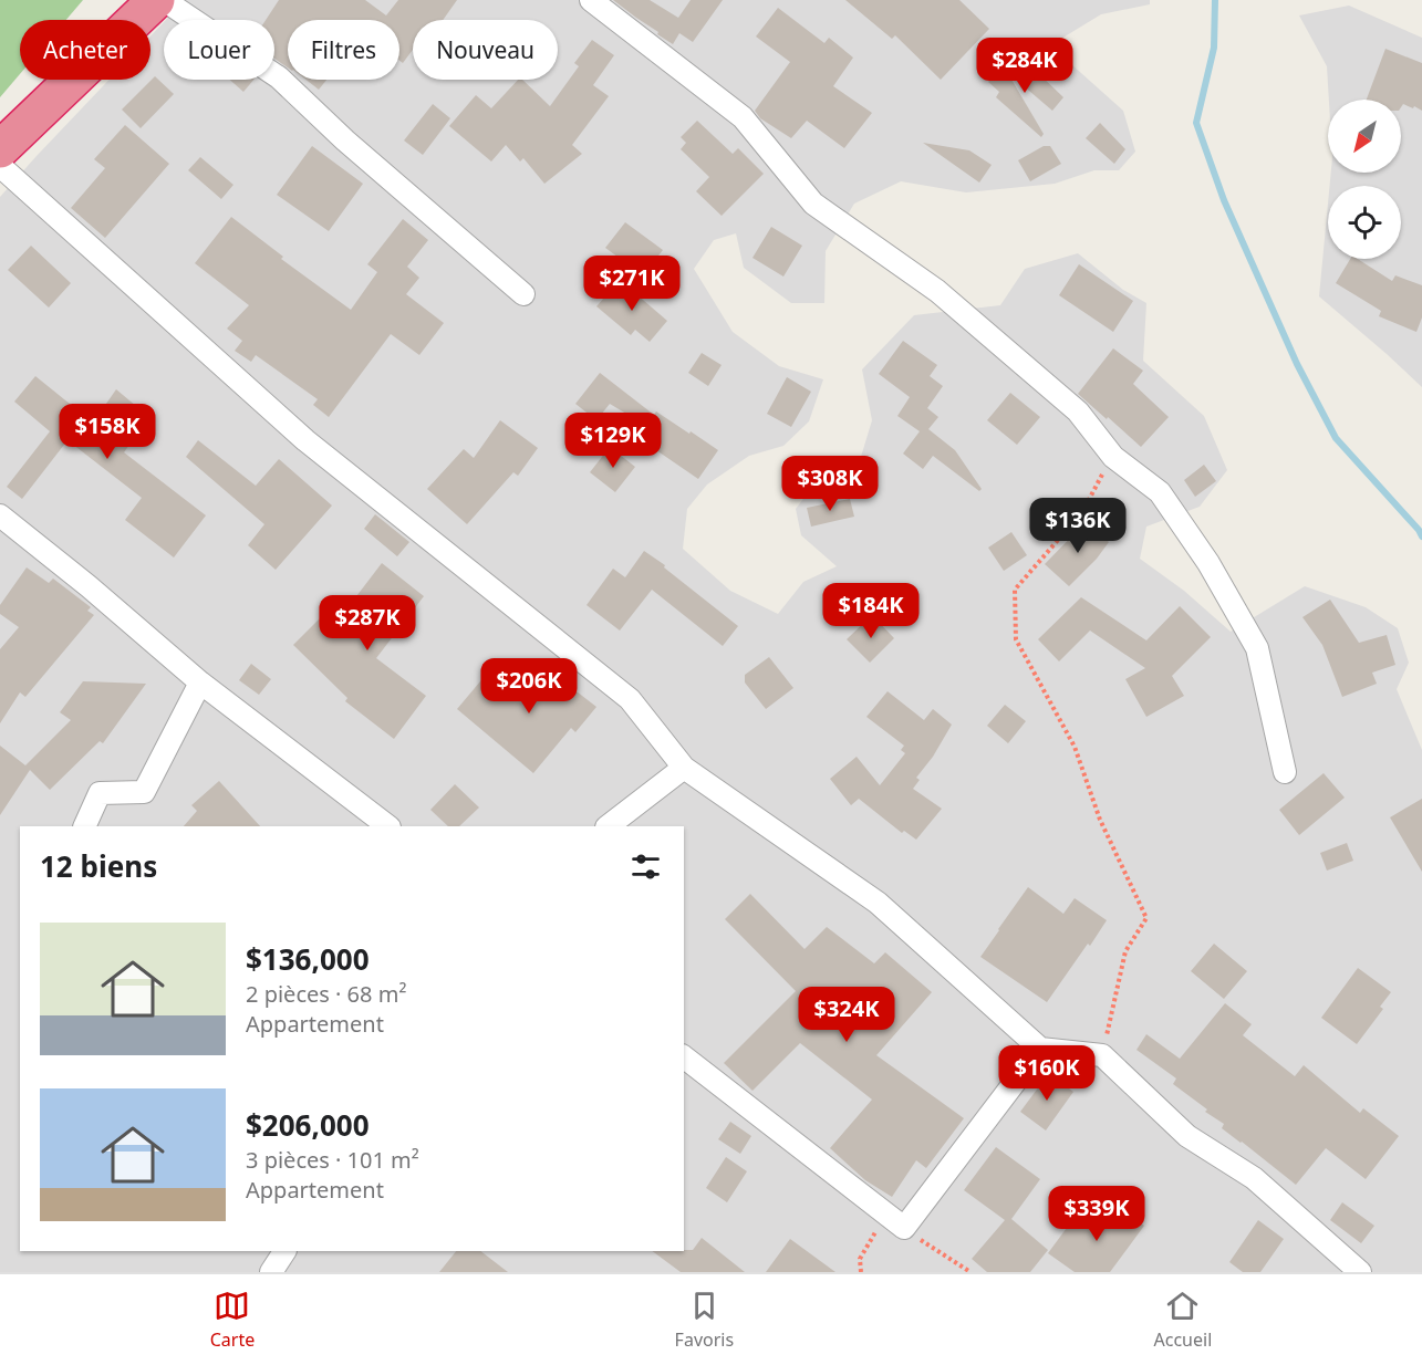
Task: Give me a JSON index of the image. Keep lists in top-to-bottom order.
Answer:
{
  "north": "bottom left",
  "page": {
    "chip": [
      "Acheter",
      "Louer",
      "Filtres",
      "Nouveau"
    ],
    "price": [
      "$284K",
      "$271K",
      "$158K",
      "$129K",
      "$308K",
      "$136K",
      "$184K",
      "$287K",
      "$206K",
      "$324K",
      "$160K",
      "$339K"
    ],
    "heading": "12 biens",
    "list": [
      {
        "name": "$136,000",
        "note": "2 pièces · 68 m² · Appartement"
      },
      {
        "name": "$206,000",
        "note": "3 pièces · 101 m² · Appartement"
      }
    ],
    "tabs": ["Carte", "Favoris", "Accueil"]
  }
}
